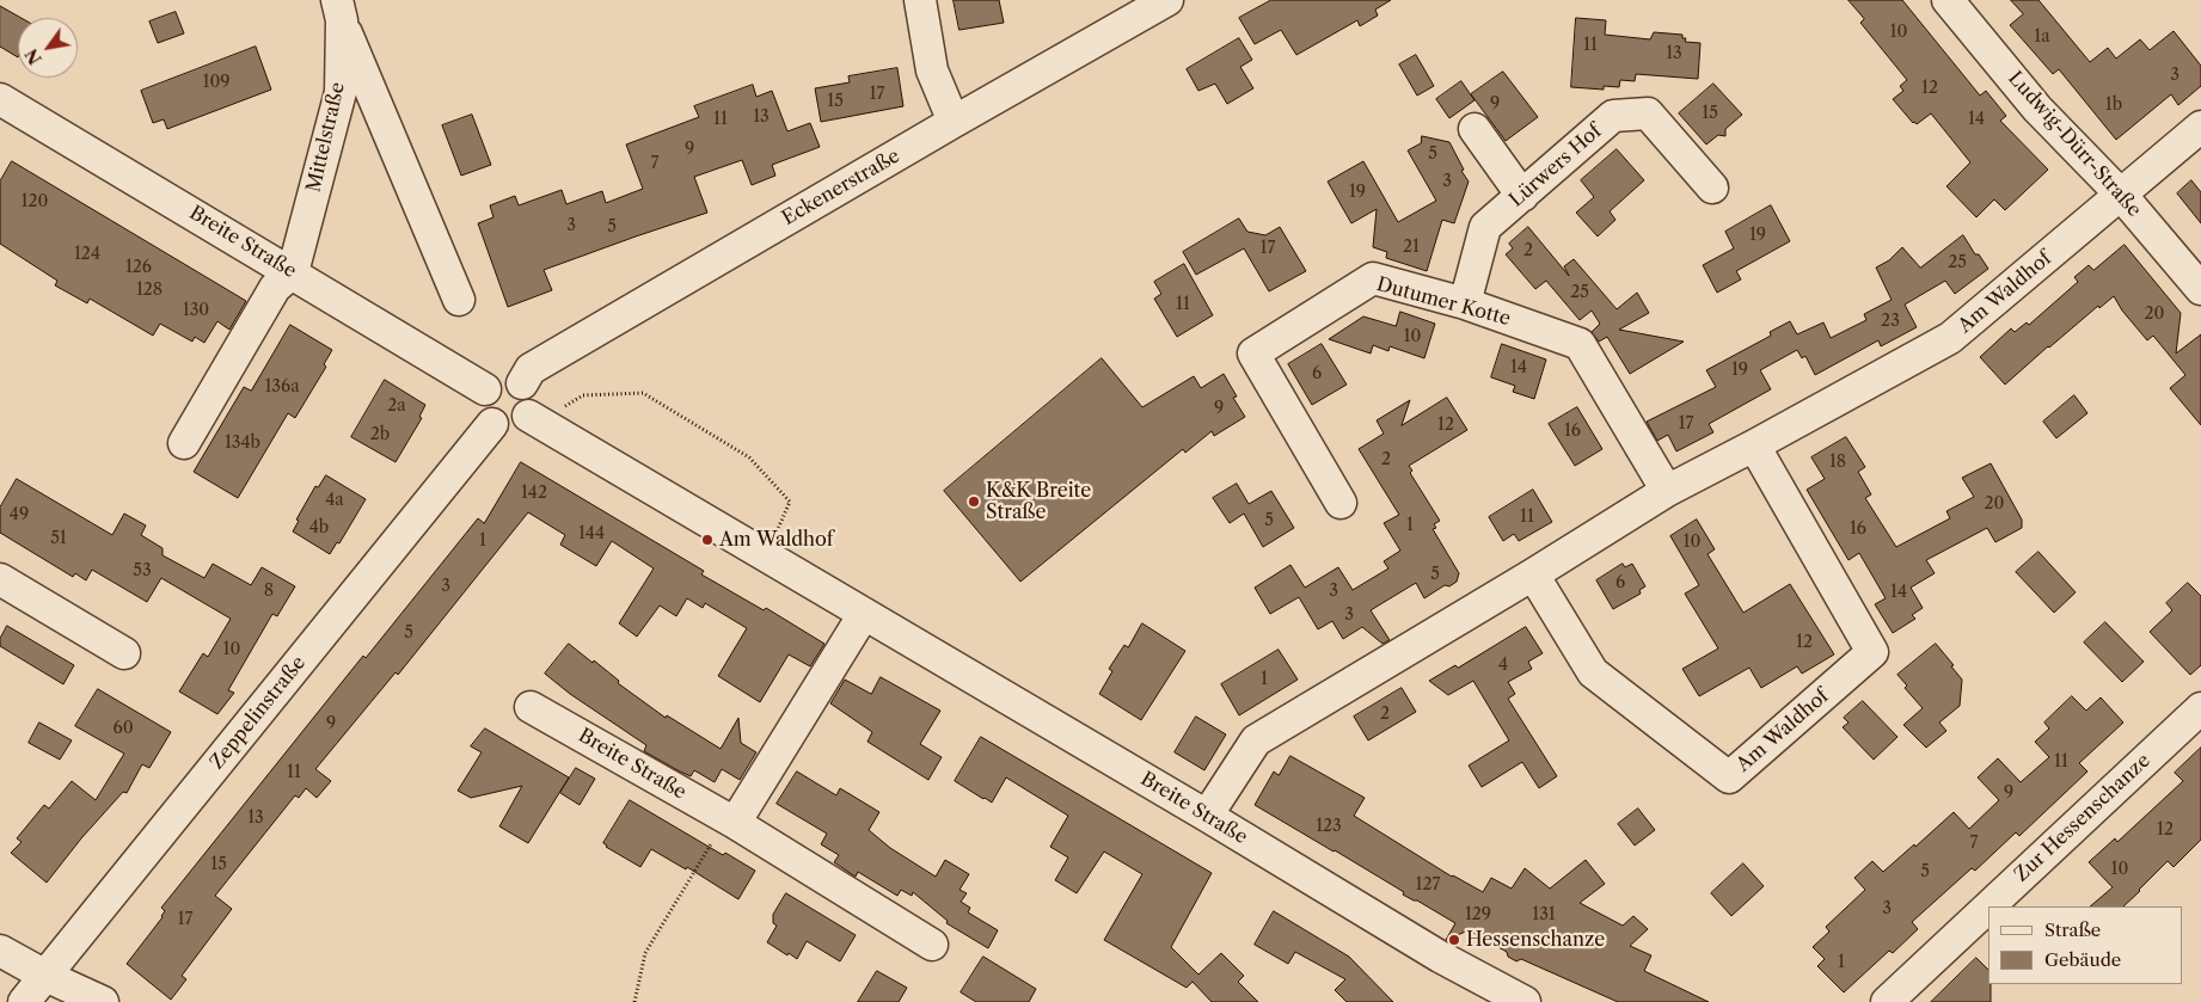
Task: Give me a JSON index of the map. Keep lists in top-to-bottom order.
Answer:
{
  "streets": {
    "street": [
      "Mittelstraße",
      "Ludwig-Dürr-Straße",
      "Lürwers Hof",
      "Eckenerstraße",
      "Breite Straße",
      "Am Waldhof",
      "Dutumer Kotte",
      "Zeppelinstraße",
      "Zur Hessenschanze"
    ]
  },
  "crossings": [
    ["Mittelstraße", "Breite Straße"],
    ["Ludwig-Dürr-Straße", "Am Waldhof"],
    ["Lürwers Hof", "Dutumer Kotte"],
    ["Eckenerstraße", "Breite Straße"],
    ["Eckenerstraße", "Zeppelinstraße"],
    ["Breite Straße", "Am Waldhof"],
    ["Breite Straße", "Zeppelinstraße"],
    ["Am Waldhof", "Dutumer Kotte"]
  ],
  "places": ["K&K Breite Straße", "Am Waldhof", "Hessenschanze"],
  "house_numbers": [
    "10",
    "1a",
    "11",
    "13",
    "3",
    "109",
    "12",
    "17",
    "15",
    "9",
    "1b",
    "15",
    "13",
    "11",
    "14",
    "9",
    "5",
    "7",
    "3",
    "19",
    "120",
    "3",
    "5",
    "19",
    "21",
    "17",
    "2",
    "124",
    "25",
    "126",
    "128",
    "25",
    "11",
    "130",
    "20",
    "23",
    "10",
    "14",
    "19",
    "6",
    "136a",
    "2a",
    "9",
    "17",
    "12",
    "16",
    "2b",
    "134b",
    "2",
    "18",
    "142",
    "4a",
    "20",
    "49",
    "11",
    "5",
    "1",
    "4b",
    "16",
    "144",
    "51",
    "1",
    "10",
    "53",
    "5",
    "6",
    "3",
    "8",
    "3",
    "14",
    "3",
    "5",
    "12",
    "10",
    "4",
    "1",
    "2",
    "9",
    "60",
    "11",
    "11",
    "9",
    "13",
    "123",
    "12",
    "7",
    "15",
    "10",
    "5",
    "127",
    "3",
    "129",
    "131",
    "17",
    "1"
  ],
  "legend": ["Straße", "Gebäude"],
  "north": "bottom left"
}
